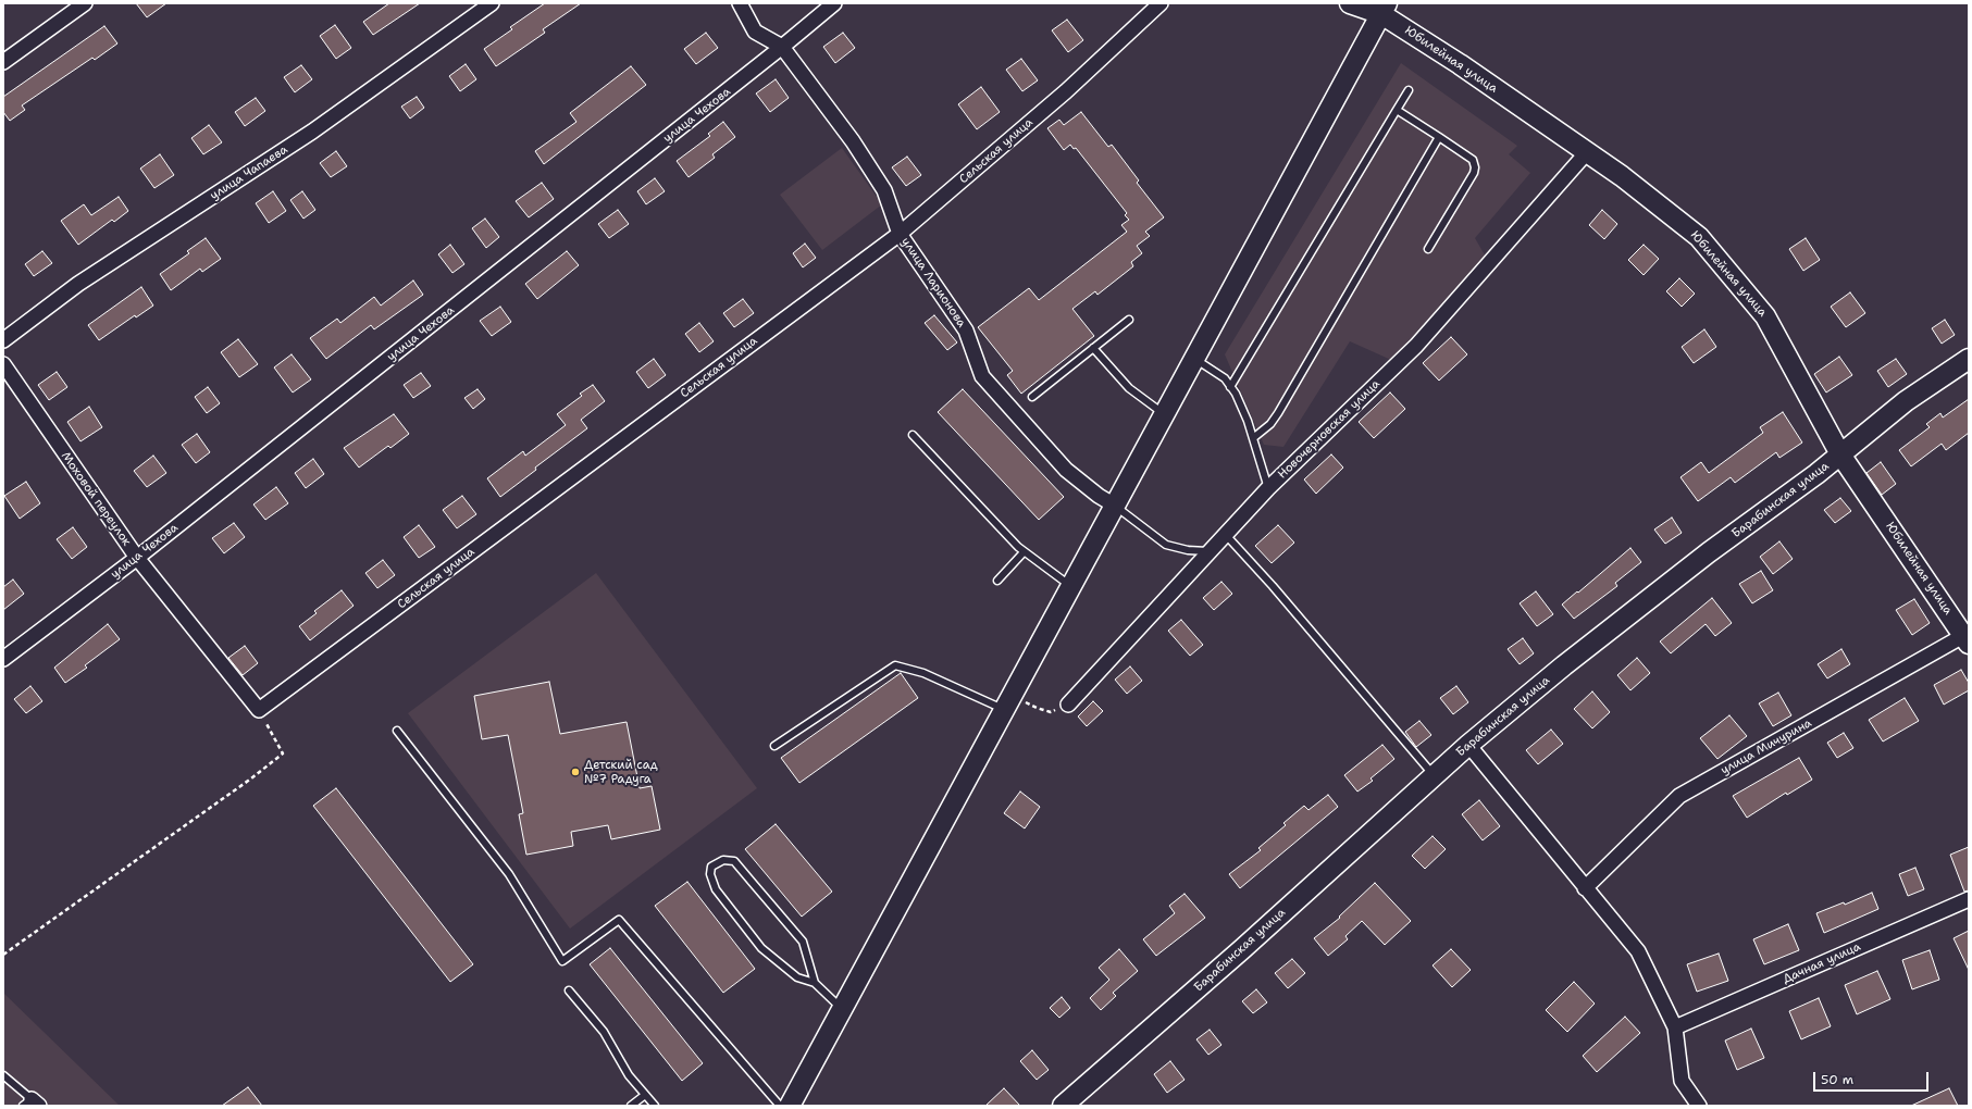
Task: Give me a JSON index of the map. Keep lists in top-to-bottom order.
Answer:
{
  "streets": {
    "street": [
      "Юбилейная улица",
      "улица Чехова",
      "Сельская улица",
      "улица Чапаева",
      "улица Ларионова",
      "Новочерновская улица",
      "Моховой переулок",
      "Барабинская улица",
      "улица Мичурина",
      "Дачная улица"
    ]
  },
  "crossings": [
    ["Юбилейная улица", "Новочерновская улица"],
    ["Юбилейная улица", "Барабинская улица"],
    ["Юбилейная улица", "улица Мичурина"],
    ["улица Чехова", "улица Ларионова"],
    ["улица Чехова", "Моховой переулок"],
    ["Сельская улица", "улица Ларионова"],
    ["Сельская улица", "Моховой переулок"]
  ],
  "places": ["Детский сад №7 Радуга"],
  "scale_bar": "50 m"
}
